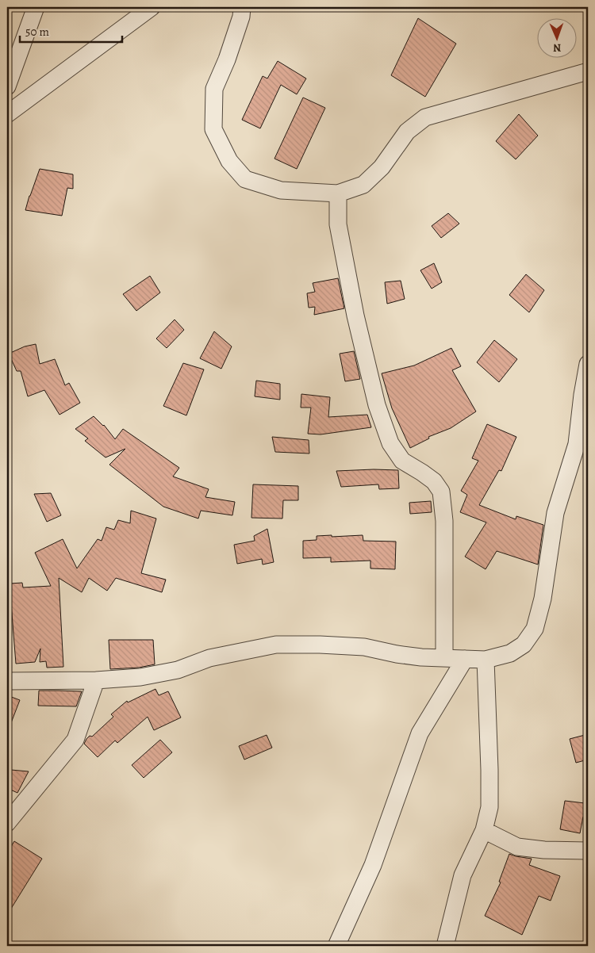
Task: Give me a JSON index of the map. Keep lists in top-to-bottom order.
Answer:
{
  "scale_bar": "50 m",
  "north": "bottom"
}
